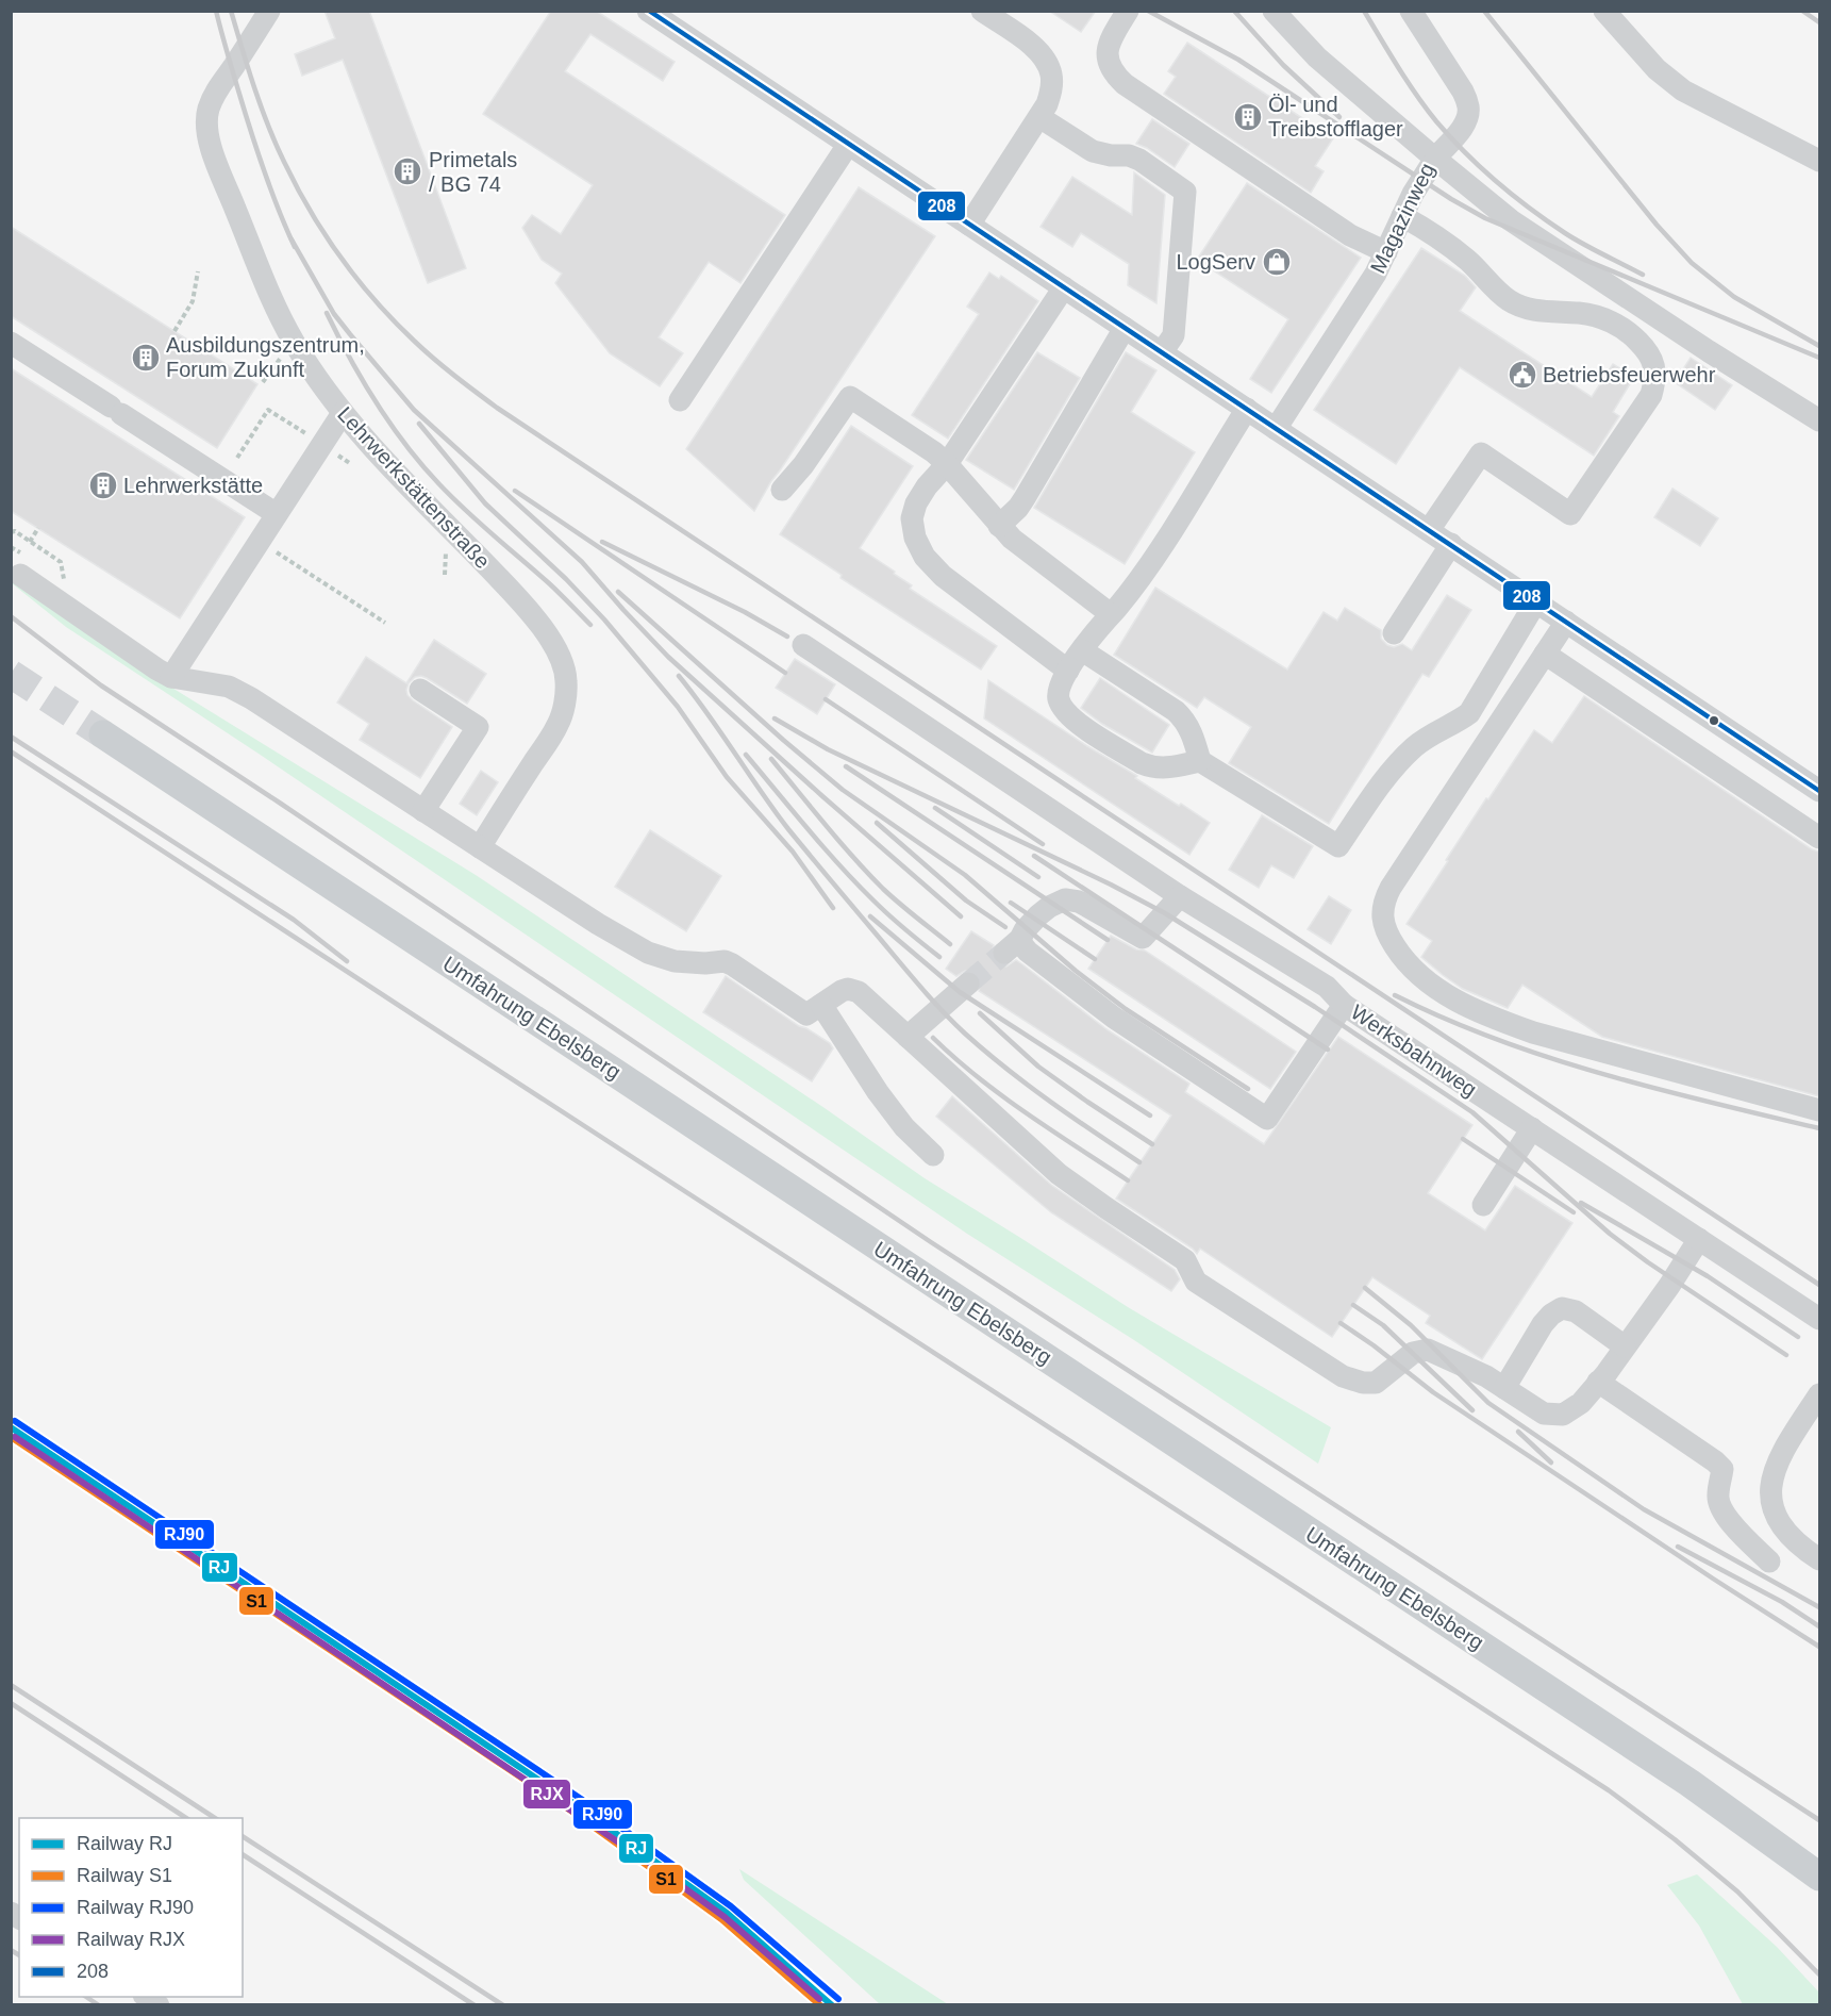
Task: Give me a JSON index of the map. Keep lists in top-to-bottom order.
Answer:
{
  "streets": {
    "main road": ["Umfahrung Ebelsberg"],
    "street": ["Magazinweg", "Lehrwerkstättenstraße", "Werksbahnweg"]
  },
  "places": {
    "building": [
      "Öl- und Treibstofflager",
      "Primetals / BG 74",
      "Ausbildungszentrum, Forum Zukunft",
      "Lehrwerkstätte"
    ],
    "shop": ["LogServ"],
    "public building": ["Betriebsfeuerwehr"]
  },
  "lines": [
    "transit line 208",
    "rail line RJ90",
    "rail line RJ",
    "rail line S1",
    "rail line RJX"
  ],
  "legend": [
    "Railway RJ",
    "Railway S1",
    "Railway RJ90",
    "Railway RJX",
    "208"
  ]
}
